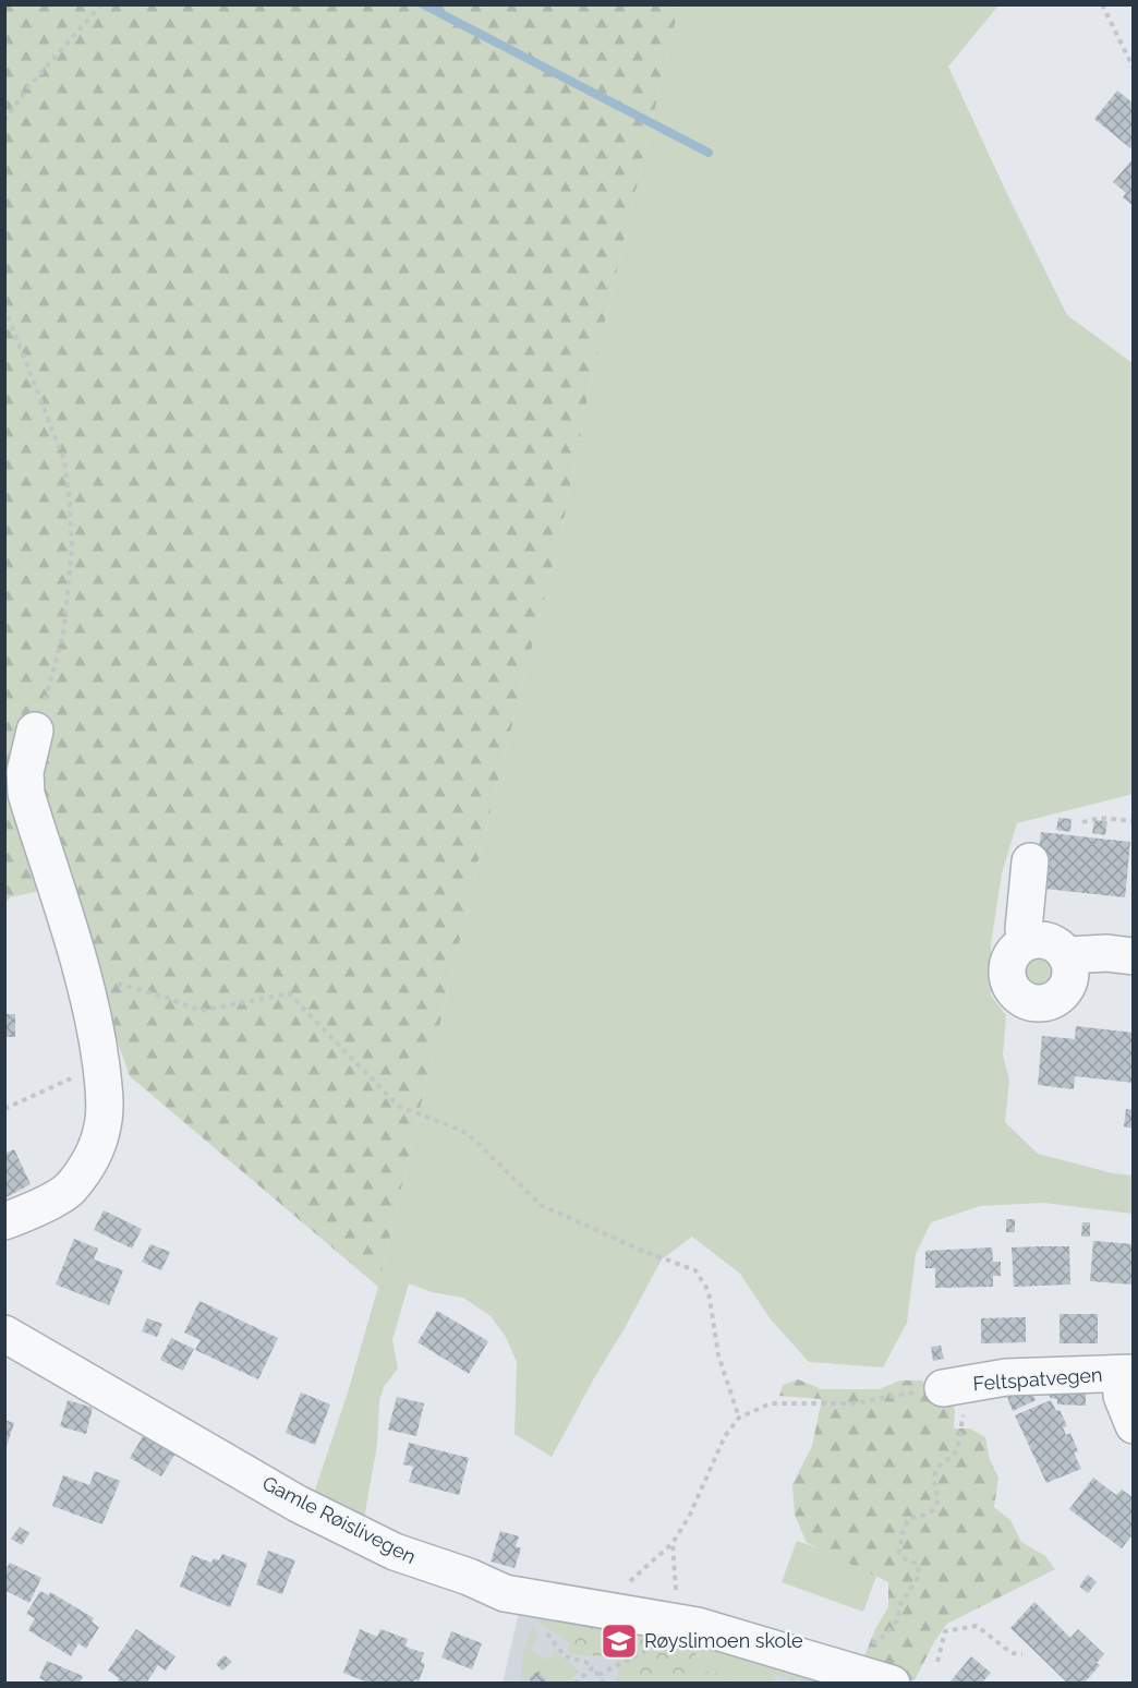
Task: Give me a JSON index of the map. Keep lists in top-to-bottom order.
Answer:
{
  "streets": {
    "street": ["Feltspatvegen", "Gamle Røislivegen"]
  },
  "places": {
    "school or university": ["Røyslimoen skole"]
  }
}
